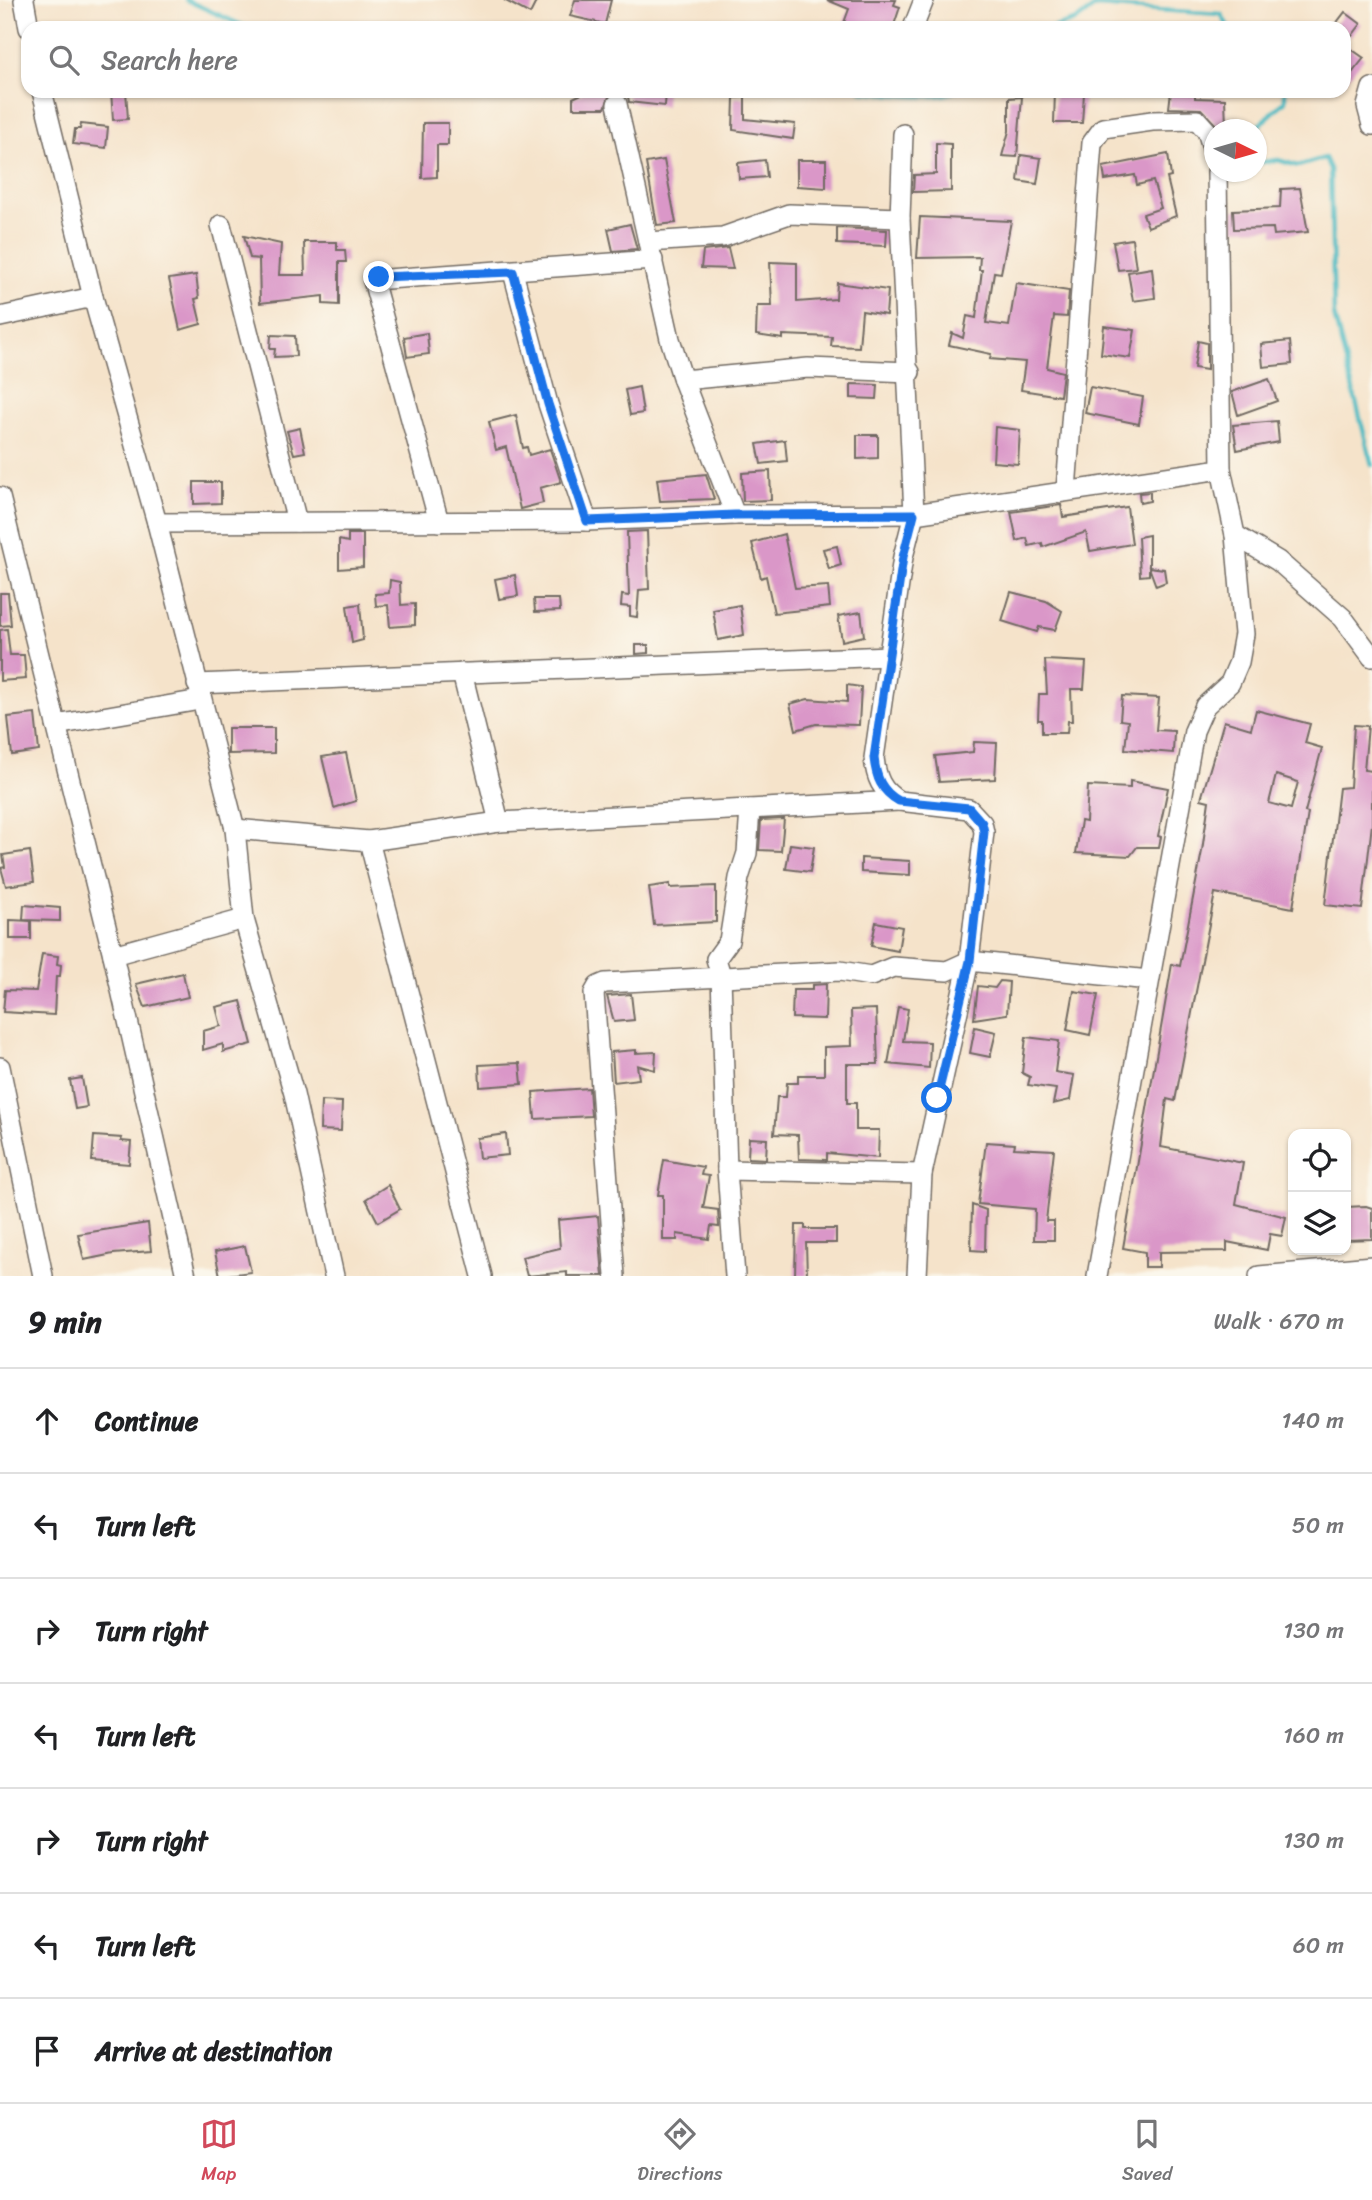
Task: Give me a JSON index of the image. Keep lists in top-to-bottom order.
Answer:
{
  "north": "right",
  "page": {
    "search": "Search here",
    "heading": ["9 min", "Walk · 670 m"],
    "list": [
      ["Continue", "140 m"],
      ["Turn left", "50 m"],
      ["Turn right", "130 m"],
      ["Turn left", "160 m"],
      ["Turn right", "130 m"],
      ["Turn left", "60 m"],
      "Arrive at destination"
    ],
    "nav": ["Map", "Directions", "Saved"]
  }
}
